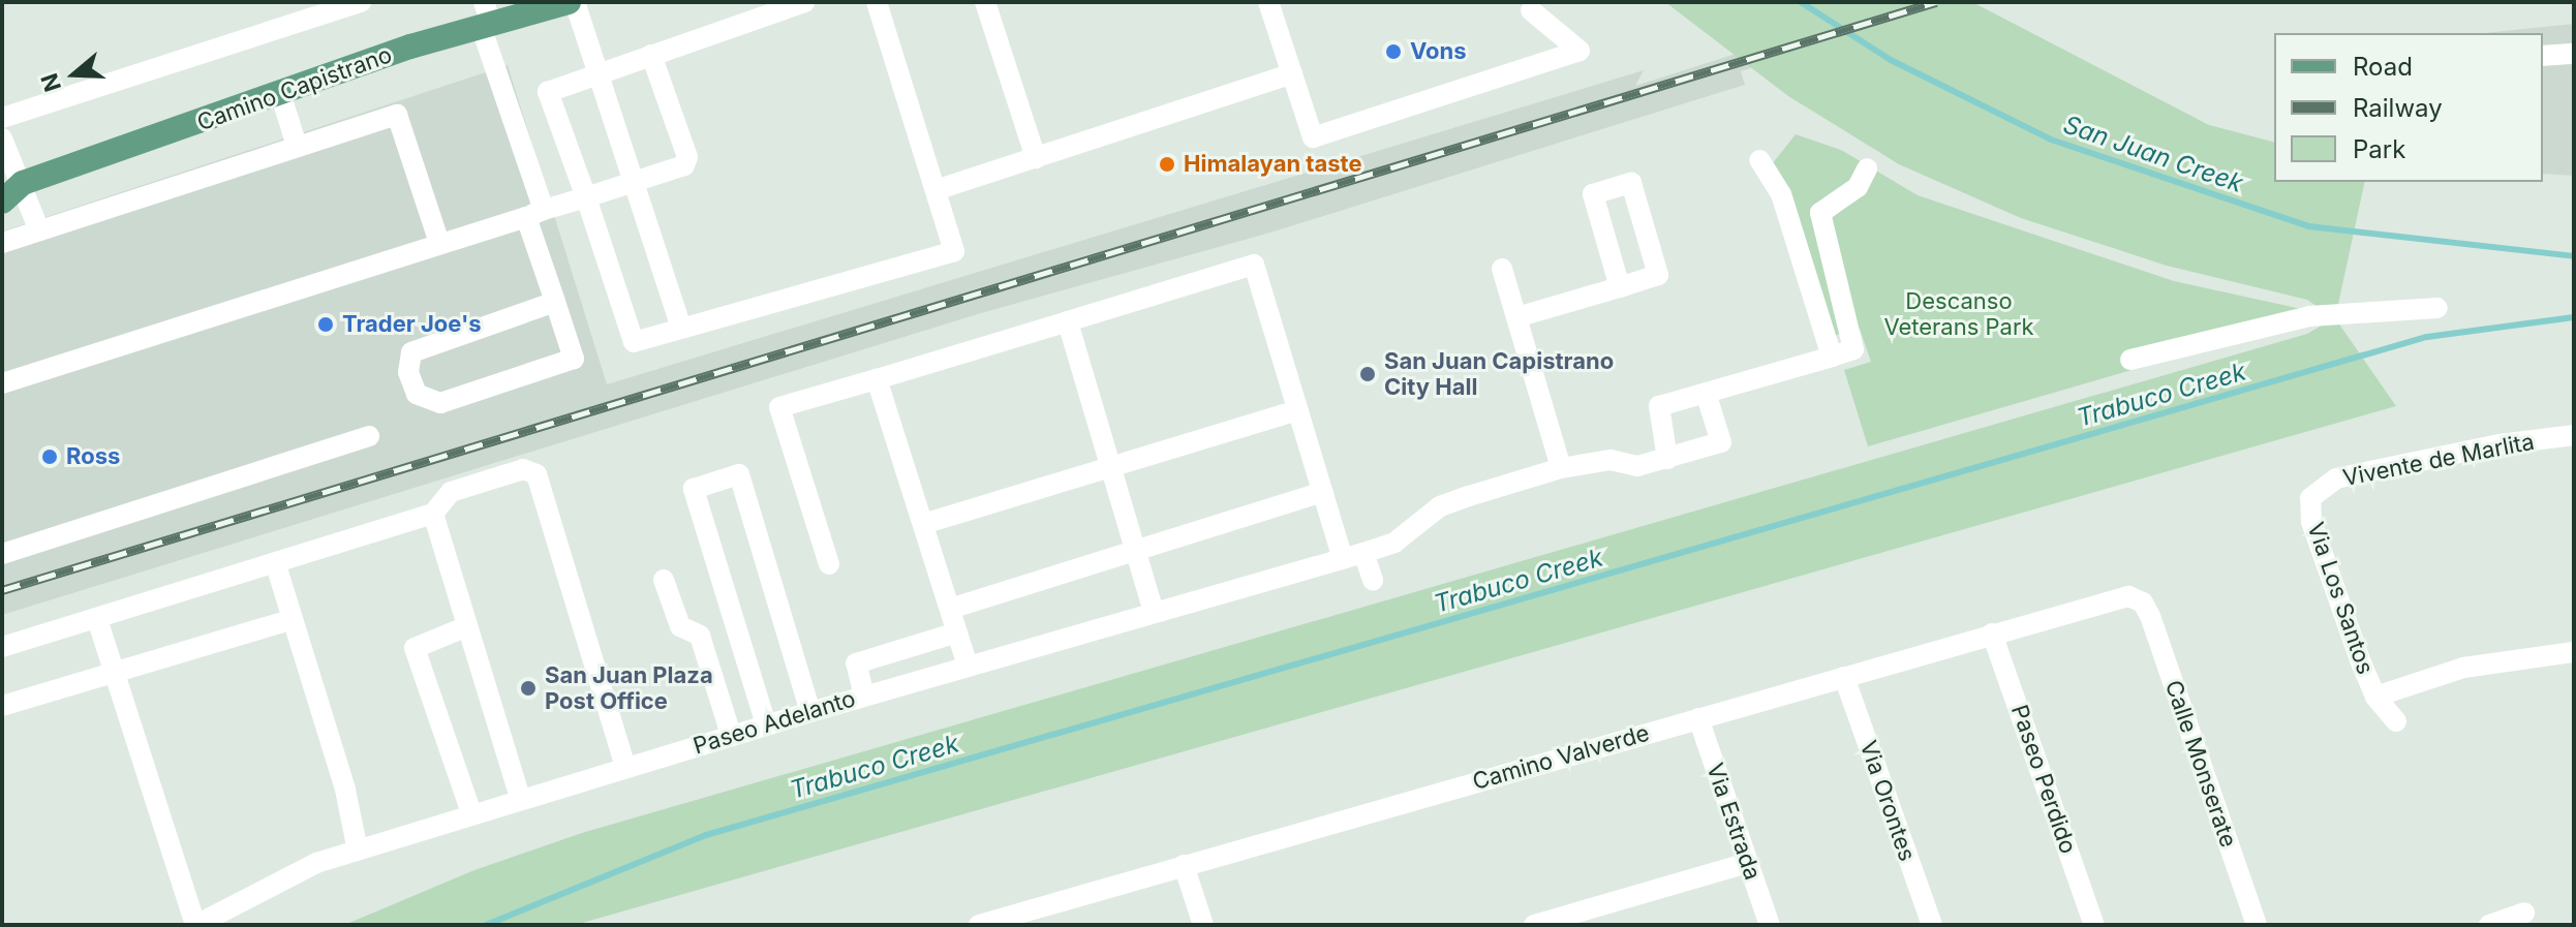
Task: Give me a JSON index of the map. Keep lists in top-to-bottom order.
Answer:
{
  "streets": {
    "main road": ["Camino Capistrano"],
    "street": [
      "Vivente de Marlita",
      "Via Los Santos",
      "Paseo Adelanto",
      "Camino Valverde",
      "Calle Monserate",
      "Paseo Perdido",
      "Via Orontes",
      "Via Estrada"
    ]
  },
  "crossings": [
    ["Vivente de Marlita", "Via Los Santos"],
    ["Camino Valverde", "Calle Monserate"],
    ["Camino Valverde", "Paseo Perdido"],
    ["Camino Valverde", "Via Orontes"],
    ["Camino Valverde", "Via Estrada"]
  ],
  "water": ["San Juan Creek", "Trabuco Creek"],
  "parks": ["Descanso Veterans Park"],
  "places": [
    "Vons",
    "Himalayan taste",
    "Trader Joe's",
    "San Juan Capistrano City Hall",
    "Ross",
    "San Juan Plaza Post Office"
  ],
  "legend": ["Road", "Railway", "Park"],
  "north": "left"
}
